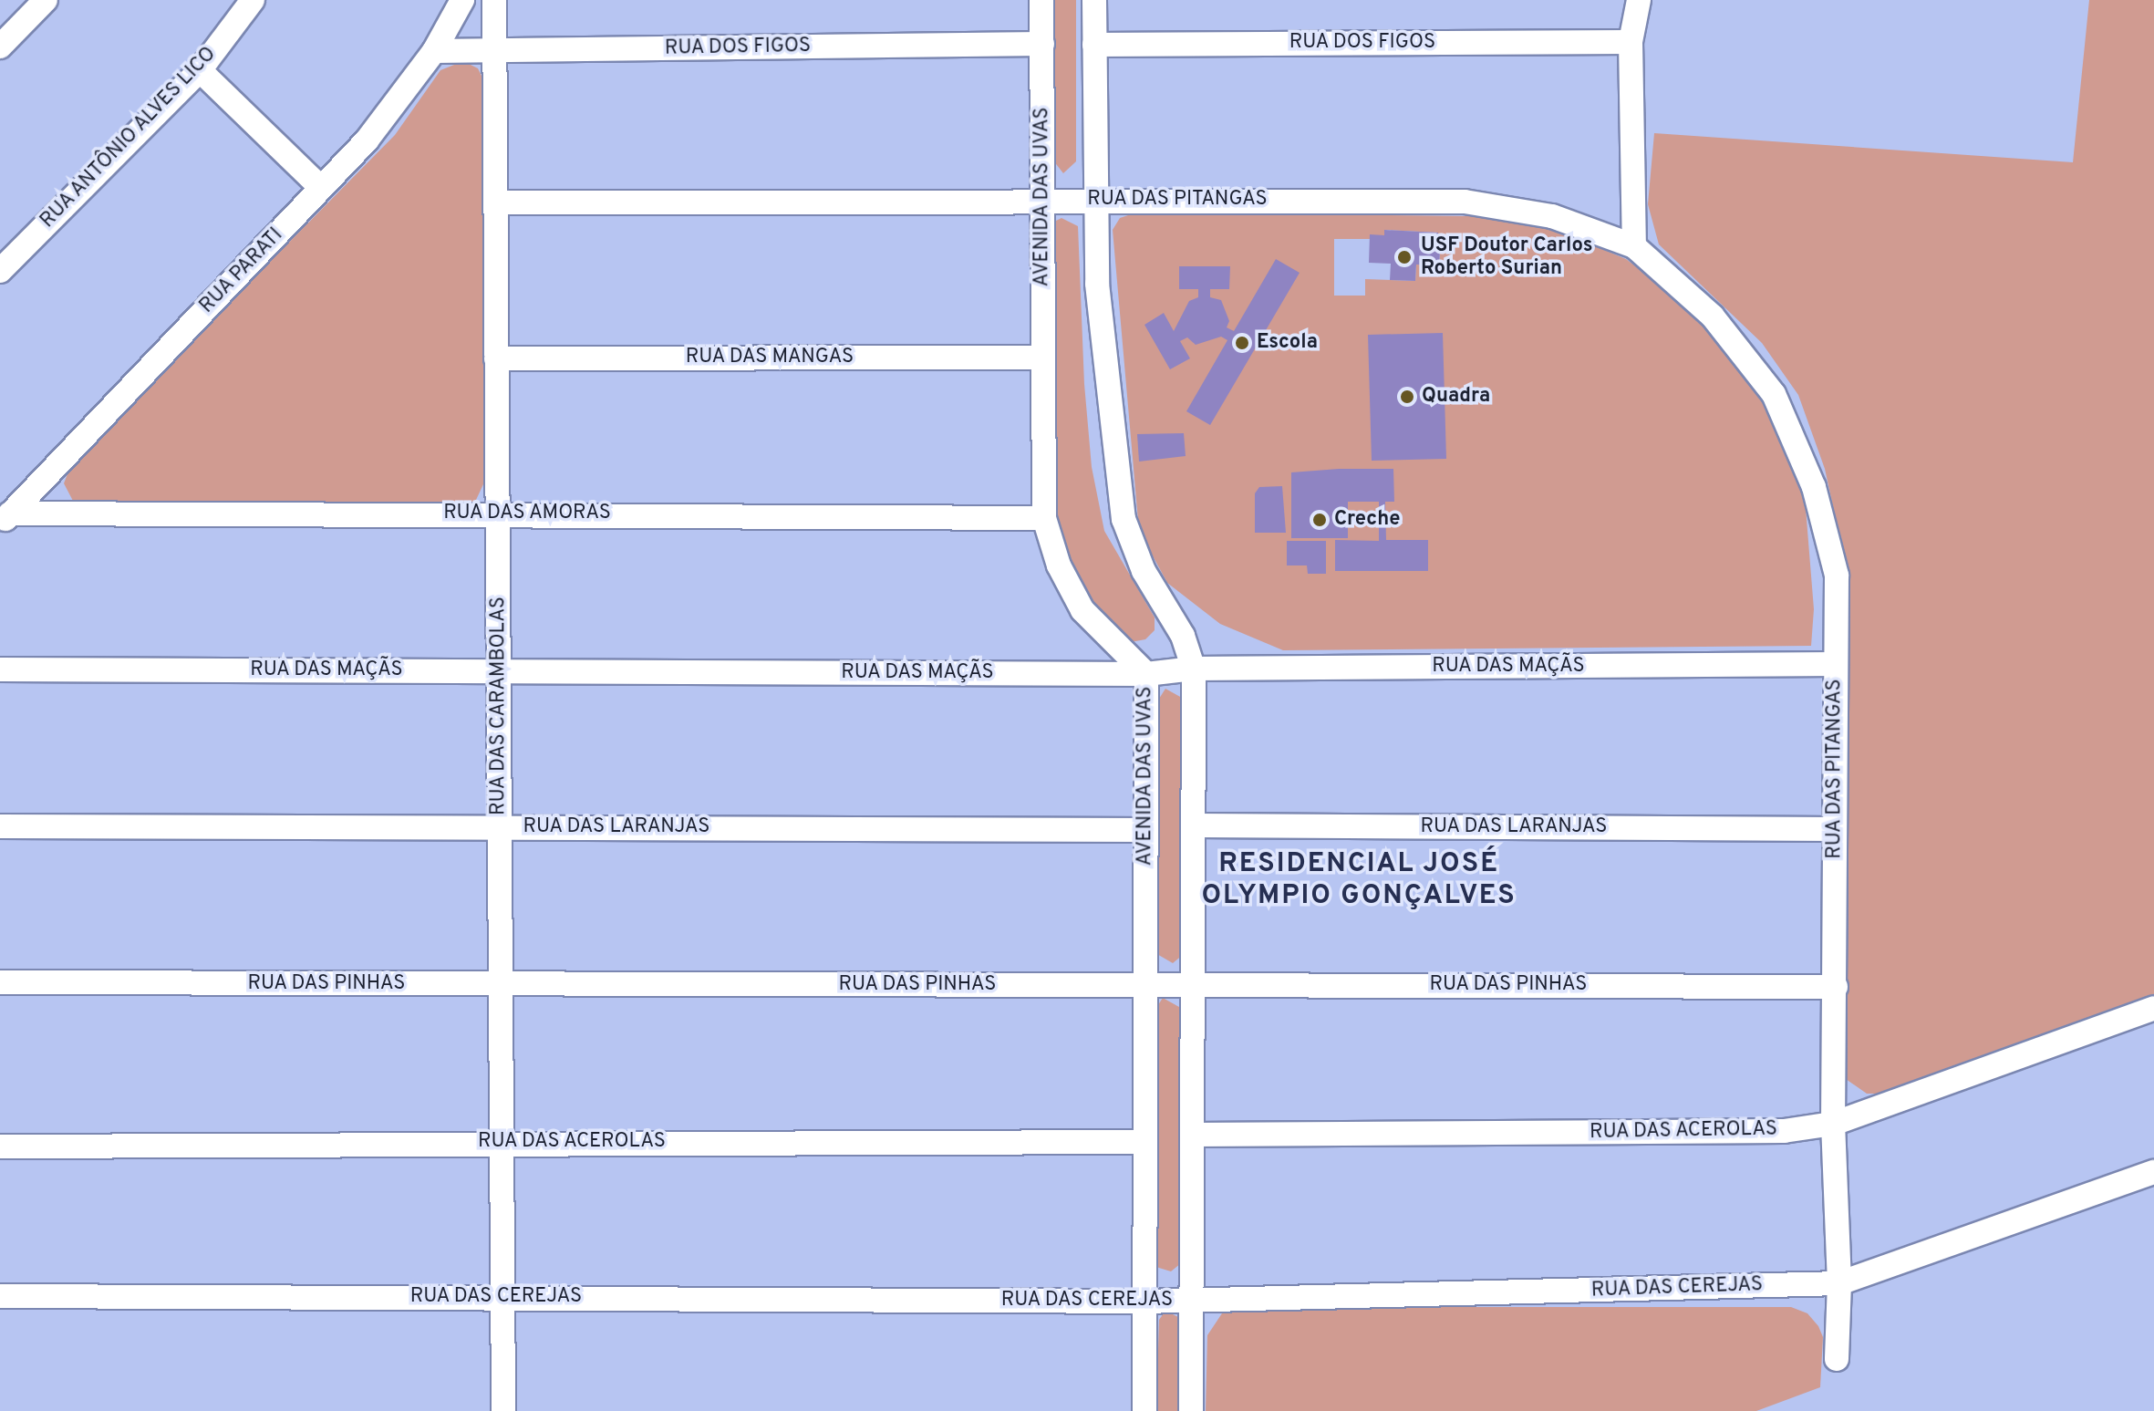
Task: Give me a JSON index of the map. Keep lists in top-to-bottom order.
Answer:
{
  "streets": {
    "street": [
      "RUA DOS FIGOS",
      "RUA ANTÔNIO ALVES LICO",
      "AVENIDA DAS UVAS",
      "RUA DAS PITANGAS",
      "RUA PARATI",
      "RUA DAS MANGAS",
      "RUA DAS AMORAS",
      "RUA DAS MAÇÃS",
      "RUA DAS CARAMBOLAS",
      "RUA DAS LARANJAS",
      "RUA DAS PINHAS",
      "RUA DAS ACEROLAS",
      "RUA DAS CEREJAS"
    ]
  },
  "crossings": [
    ["RUA DOS FIGOS", "AVENIDA DAS UVAS"],
    ["RUA DOS FIGOS", "RUA PARATI"],
    ["RUA DOS FIGOS", "RUA DAS CARAMBOLAS"],
    ["AVENIDA DAS UVAS", "RUA DAS PITANGAS"],
    ["AVENIDA DAS UVAS", "RUA DAS MANGAS"],
    ["AVENIDA DAS UVAS", "RUA DAS AMORAS"],
    ["AVENIDA DAS UVAS", "RUA DAS MAÇÃS"],
    ["AVENIDA DAS UVAS", "RUA DAS LARANJAS"],
    ["AVENIDA DAS UVAS", "RUA DAS PINHAS"],
    ["AVENIDA DAS UVAS", "RUA DAS ACEROLAS"],
    ["AVENIDA DAS UVAS", "RUA DAS CEREJAS"],
    ["RUA DAS PITANGAS", "RUA DAS MAÇÃS"],
    ["RUA DAS PITANGAS", "RUA DAS CARAMBOLAS"],
    ["RUA DAS PITANGAS", "RUA DAS LARANJAS"],
    ["RUA DAS PITANGAS", "RUA DAS PINHAS"],
    ["RUA DAS PITANGAS", "RUA DAS ACEROLAS"],
    ["RUA DAS PITANGAS", "RUA DAS CEREJAS"],
    ["RUA PARATI", "RUA DAS AMORAS"],
    ["RUA DAS MANGAS", "RUA DAS CARAMBOLAS"],
    ["RUA DAS AMORAS", "RUA DAS CARAMBOLAS"],
    ["RUA DAS MAÇÃS", "RUA DAS CARAMBOLAS"],
    ["RUA DAS CARAMBOLAS", "RUA DAS LARANJAS"],
    ["RUA DAS CARAMBOLAS", "RUA DAS PINHAS"],
    ["RUA DAS CARAMBOLAS", "RUA DAS ACEROLAS"],
    ["RUA DAS CARAMBOLAS", "RUA DAS CEREJAS"]
  ],
  "districts": ["RESIDENCIAL JOSÉ OLYMPIO GONÇALVES"],
  "places": [
    "USF Doutor Carlos Roberto Surian",
    "Escola",
    "Quadra",
    "Creche"
  ]
}
